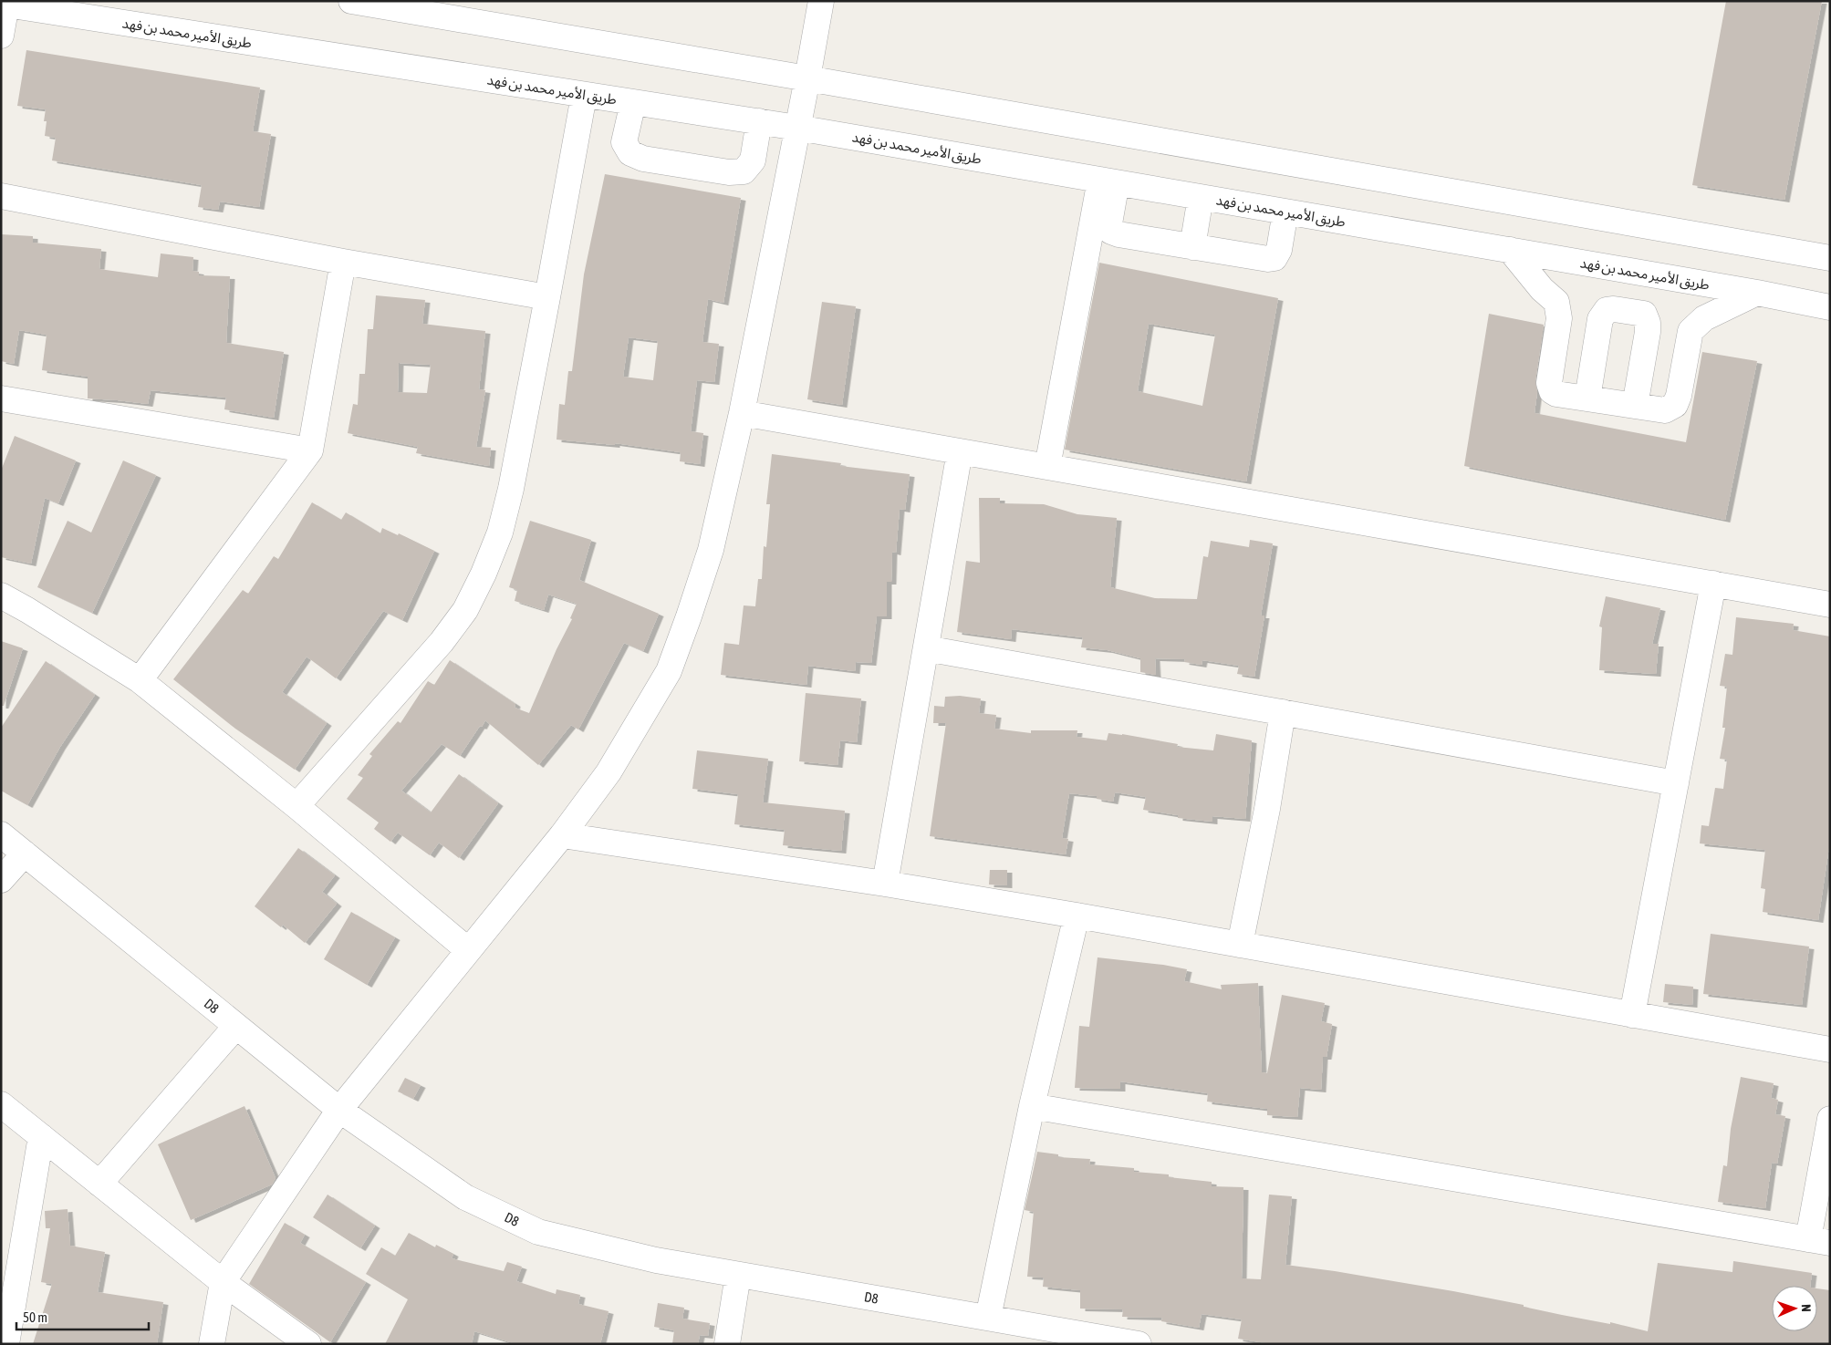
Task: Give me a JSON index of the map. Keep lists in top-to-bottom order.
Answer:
{
  "streets": {
    "street": ["طريق الأمير محمد بن فهد", "D8"]
  },
  "scale_bar": "50 m",
  "north": "right"
}
